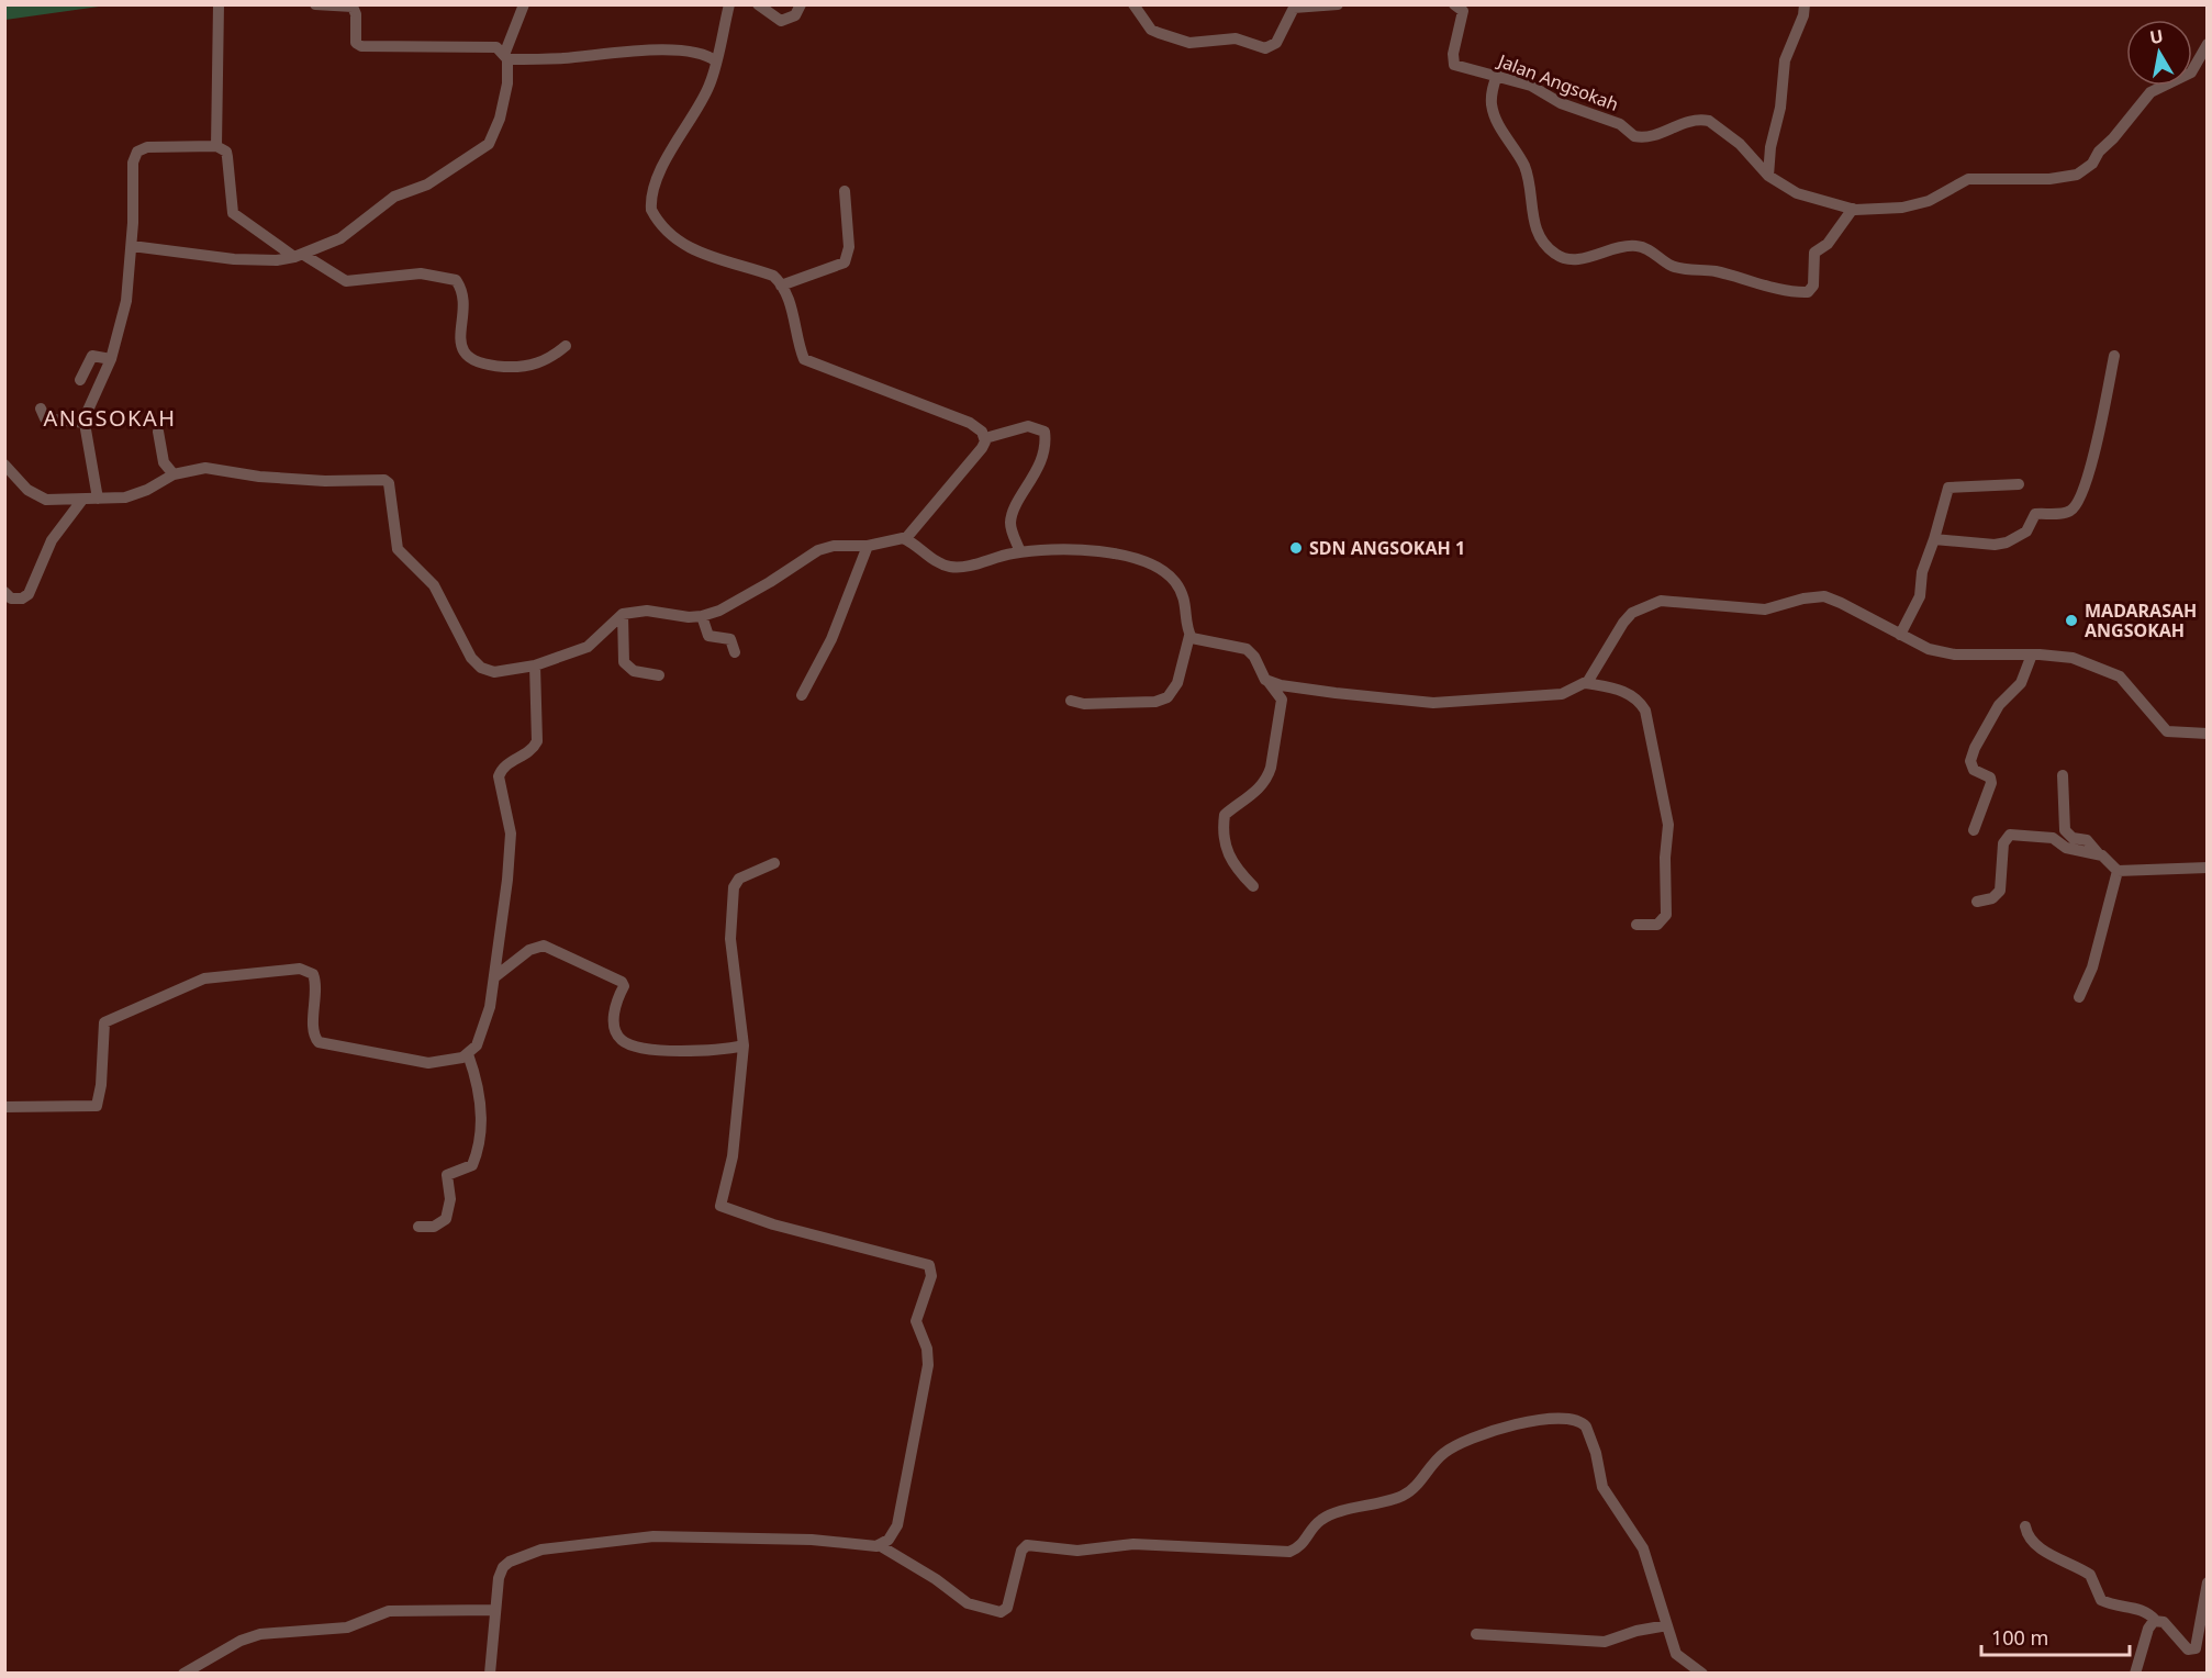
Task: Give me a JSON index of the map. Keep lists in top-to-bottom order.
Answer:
{
  "streets": {
    "street": ["Jalan Angsokah"]
  },
  "districts": ["ANGSOKAH"],
  "places": ["SDN ANGSOKAH 1", "MADARASAH ANGSOKAH"],
  "scale_bar": "100 m",
  "north": "top"
}
